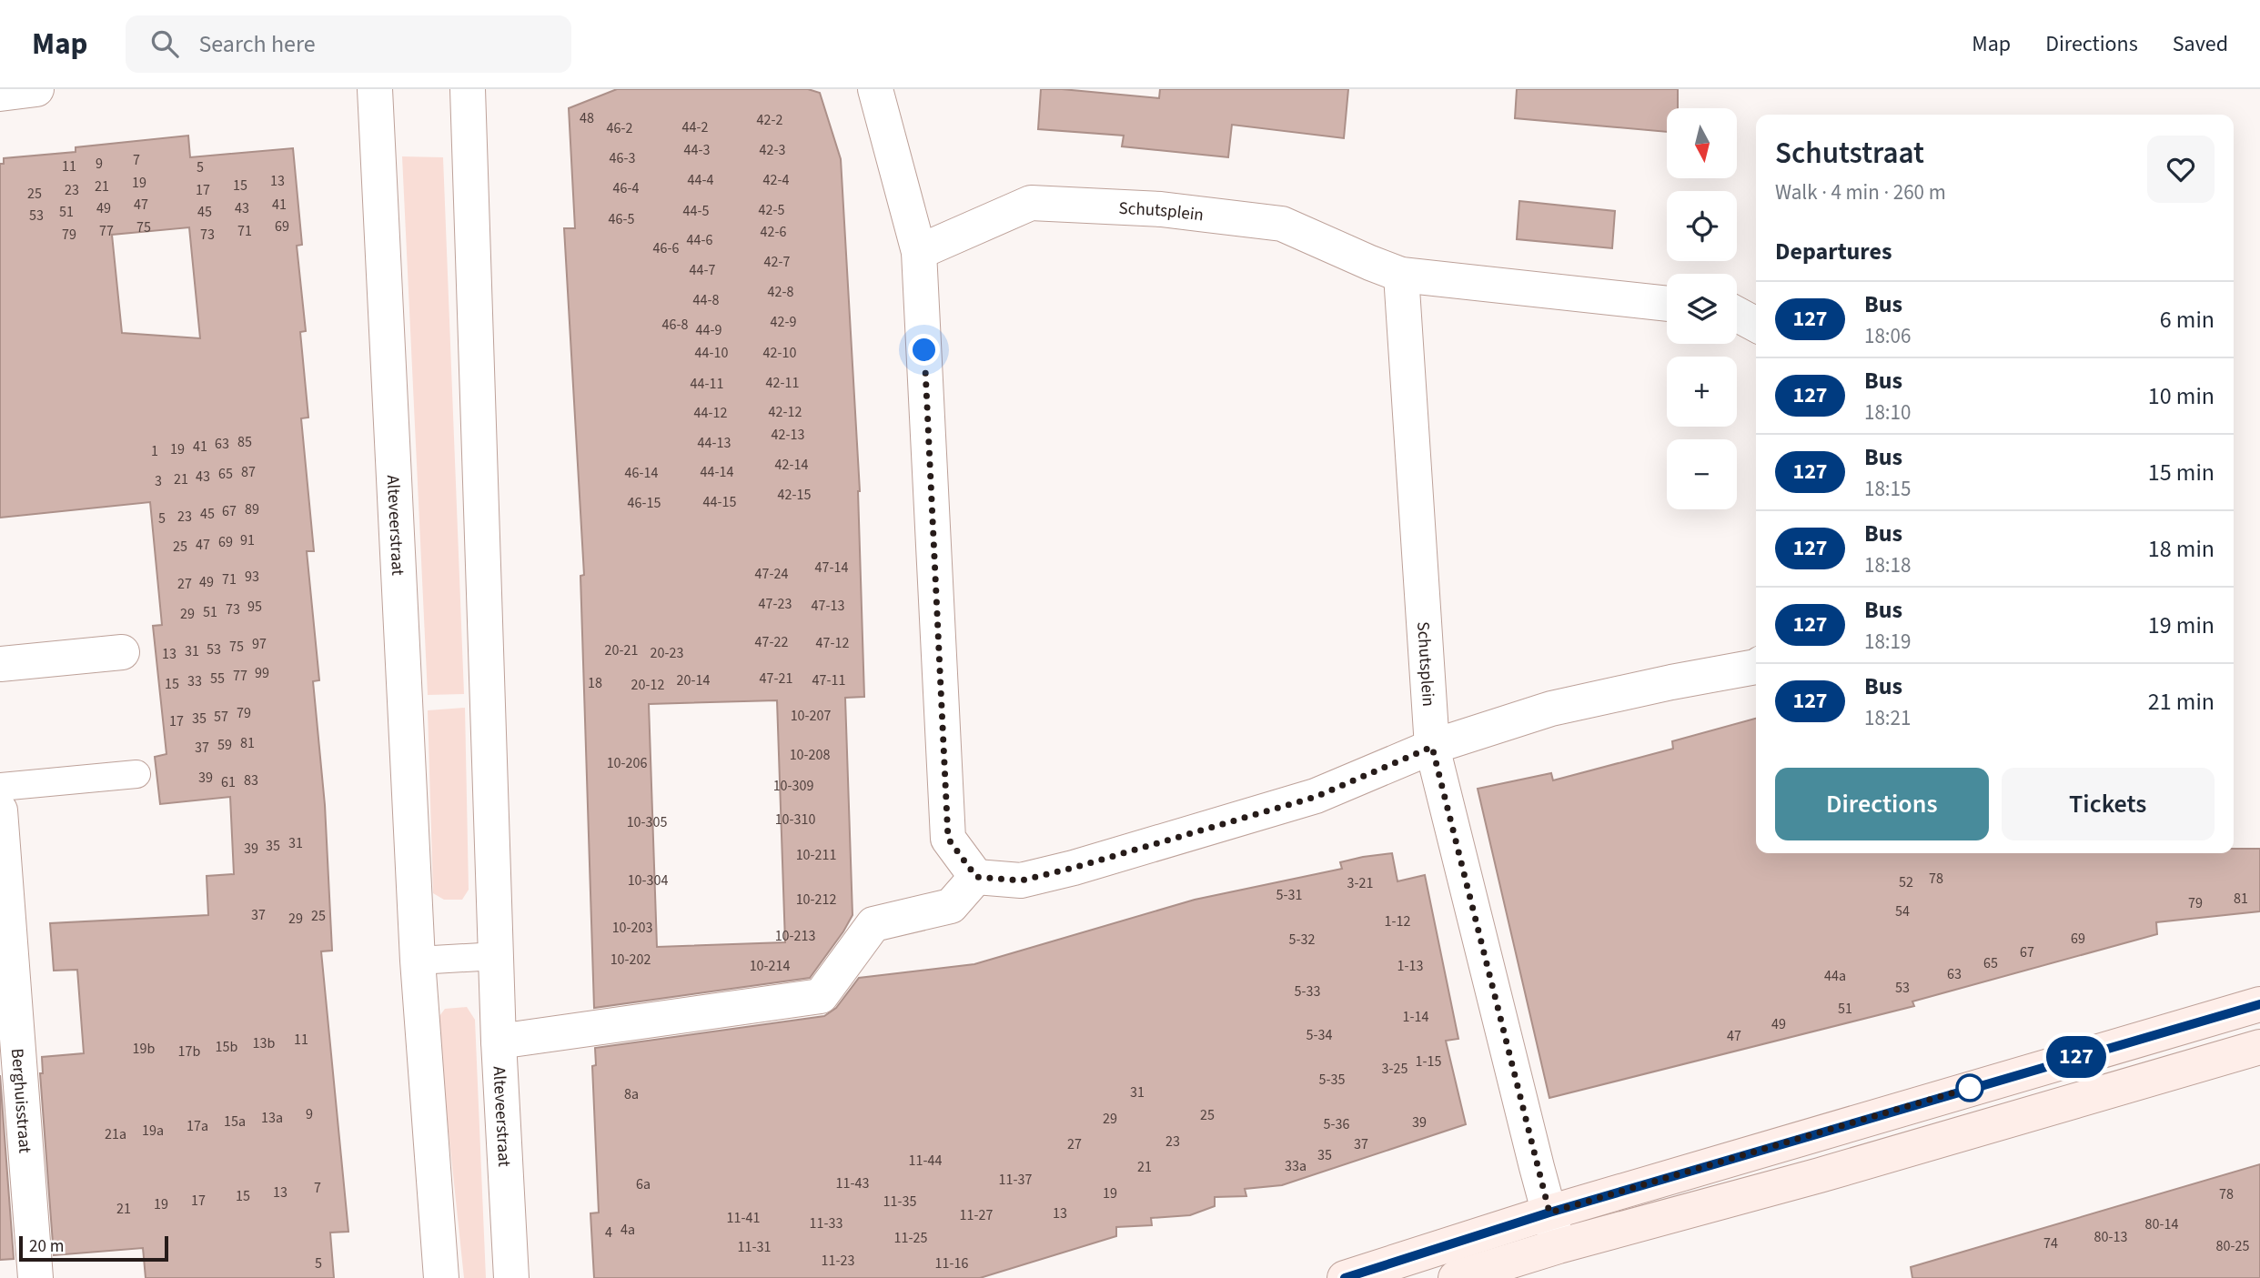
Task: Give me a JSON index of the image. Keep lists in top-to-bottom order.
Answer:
{
  "streets": {
    "street": ["Schutsplein", "Alteveerstraat", "Berghuisstraat"]
  },
  "lines": ["bus line 127"],
  "house_numbers": [
    "48",
    "42-2",
    "44-2",
    "46-2",
    "44-3",
    "42-3",
    "46-3",
    "7",
    "9",
    "11",
    "5",
    "44-4",
    "42-4",
    "13",
    "19",
    "15",
    "21",
    "46-4",
    "23",
    "17",
    "25",
    "47",
    "41",
    "49",
    "43",
    "42-5",
    "44-5",
    "51",
    "45",
    "53",
    "46-5",
    "69",
    "75",
    "77",
    "71",
    "42-6",
    "79",
    "73",
    "44-6",
    "46-6",
    "42-7",
    "44-7",
    "42-8",
    "44-8",
    "42-9",
    "46-8",
    "44-9",
    "44-10",
    "42-10",
    "42-11",
    "44-11",
    "42-12",
    "44-12",
    "42-13",
    "85",
    "44-13",
    "63",
    "41",
    "19",
    "1",
    "42-14",
    "87",
    "44-14",
    "46-14",
    "65",
    "43",
    "21",
    "3",
    "42-15",
    "44-15",
    "46-15",
    "89",
    "67",
    "45",
    "23",
    "5",
    "91",
    "69",
    "47",
    "25",
    "47-14",
    "47-24",
    "93",
    "71",
    "49",
    "27",
    "47-23",
    "47-13",
    "95",
    "73",
    "51",
    "29",
    "47-22",
    "47-12",
    "97",
    "75",
    "53",
    "20-21",
    "31",
    "20-23",
    "13",
    "99",
    "77",
    "55",
    "47-21",
    "20-14",
    "47-11",
    "33",
    "18",
    "15",
    "20-12",
    "79",
    "10-207",
    "57",
    "35",
    "17",
    "81",
    "59",
    "37",
    "10-208",
    "10-206",
    "39",
    "83",
    "61",
    "10-309",
    "10-310",
    "10-305",
    "31",
    "35",
    "39",
    "10-211",
    "78",
    "10-304",
    "52",
    "3-21",
    "5-31",
    "81",
    "10-212",
    "79",
    "54",
    "37",
    "25",
    "29",
    "1-12",
    "10-203",
    "10-213",
    "69",
    "5-32",
    "67",
    "10-202",
    "65",
    "10-214",
    "1-13",
    "63",
    "44a",
    "53",
    "5-33",
    "51",
    "1-14",
    "49",
    "5-34",
    "47",
    "11",
    "13b",
    "15b",
    "19b",
    "17b",
    "1-15",
    "3-25",
    "5-35",
    "31",
    "8a",
    "9",
    "25",
    "13a",
    "29",
    "15a",
    "39",
    "5-36",
    "17a",
    "19a",
    "21a",
    "23",
    "27",
    "37",
    "35",
    "11-44",
    "33a",
    "21",
    "11-37",
    "11-43",
    "6a",
    "7",
    "13",
    "19",
    "78",
    "15",
    "17",
    "11-35",
    "19",
    "21",
    "13",
    "11-27",
    "11-41",
    "11-33",
    "80-14",
    "4a",
    "4",
    "80-13",
    "11-25",
    "74",
    "80-25",
    "11-31",
    "11-23",
    "5",
    "11-16"
  ],
  "scale_bar": "20 m",
  "north": "bottom",
  "page": {
    "header": "Map",
    "search": "Search here",
    "nav": ["Map", "Directions", "Saved"],
    "on_map": "127",
    "map_buttons": ["+", "−"],
    "heading": [
      ["Schutstraat", "Walk · 4 min · 260 m"],
      "Departures"
    ],
    "list": [
      {
        "mark": "127",
        "name": "Bus",
        "note": "18:06",
        "value": "6 min"
      },
      {
        "mark": "127",
        "name": "Bus",
        "note": "18:10",
        "value": "10 min"
      },
      {
        "mark": "127",
        "name": "Bus",
        "note": "18:15",
        "value": "15 min"
      },
      {
        "mark": "127",
        "name": "Bus",
        "note": "18:18",
        "value": "18 min"
      },
      {
        "mark": "127",
        "name": "Bus",
        "note": "18:19",
        "value": "19 min"
      },
      {
        "mark": "127",
        "name": "Bus",
        "note": "18:21",
        "value": "21 min"
      }
    ],
    "buttons": ["Directions", "Tickets"],
    "scale": "20 m"
  }
}
